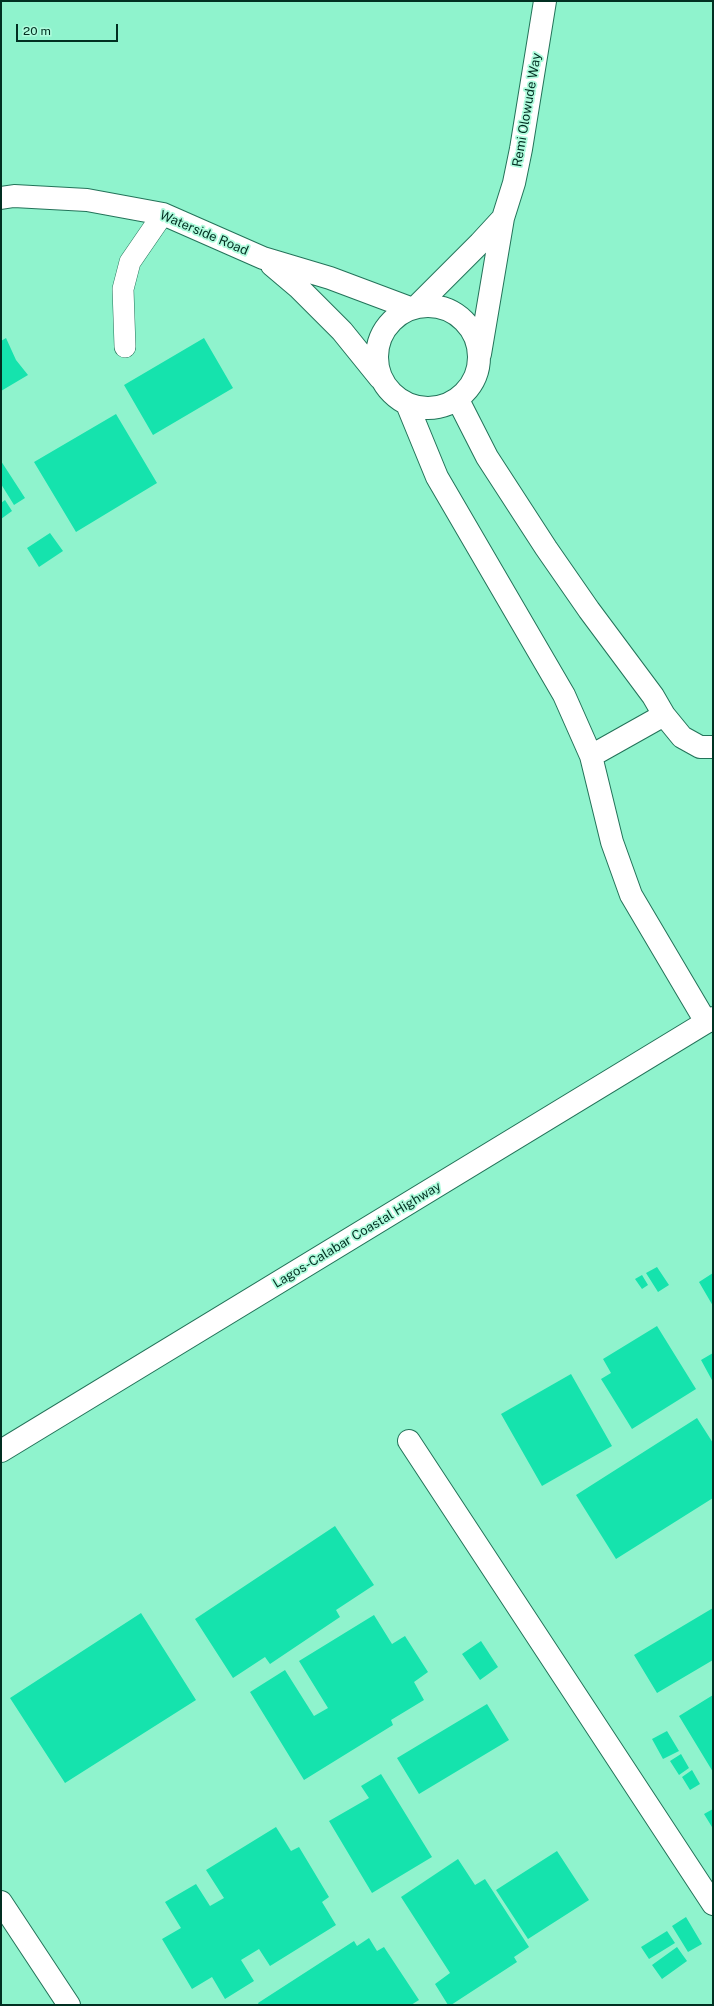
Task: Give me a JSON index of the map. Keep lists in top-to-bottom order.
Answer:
{
  "streets": {
    "main road": ["Remi Olowude Way", "Waterside Road", "Lagos-Calabar Coastal Highway"]
  },
  "crossings": [
    ["Remi Olowude Way", "Waterside Road"]
  ],
  "scale_bar": "20 m"
}
